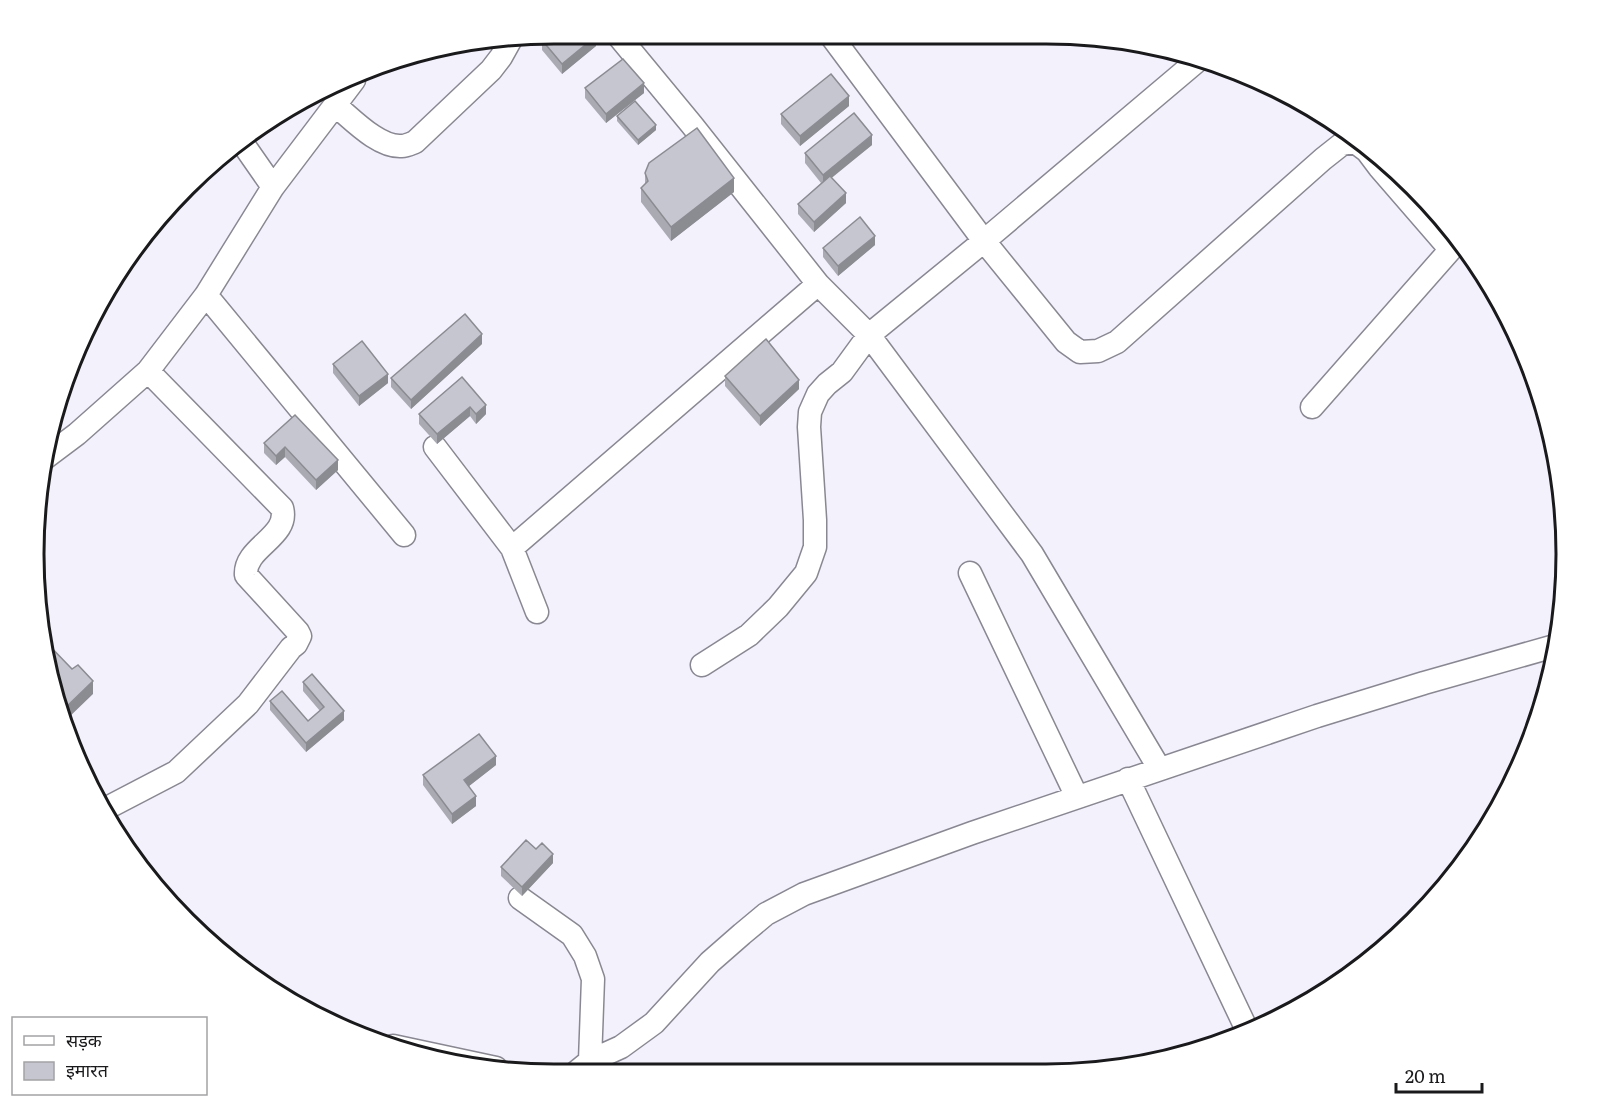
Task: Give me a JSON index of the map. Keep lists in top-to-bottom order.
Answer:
{
  "legend": ["सड़क", "इमारत"],
  "scale_bar": "20 m"
}
